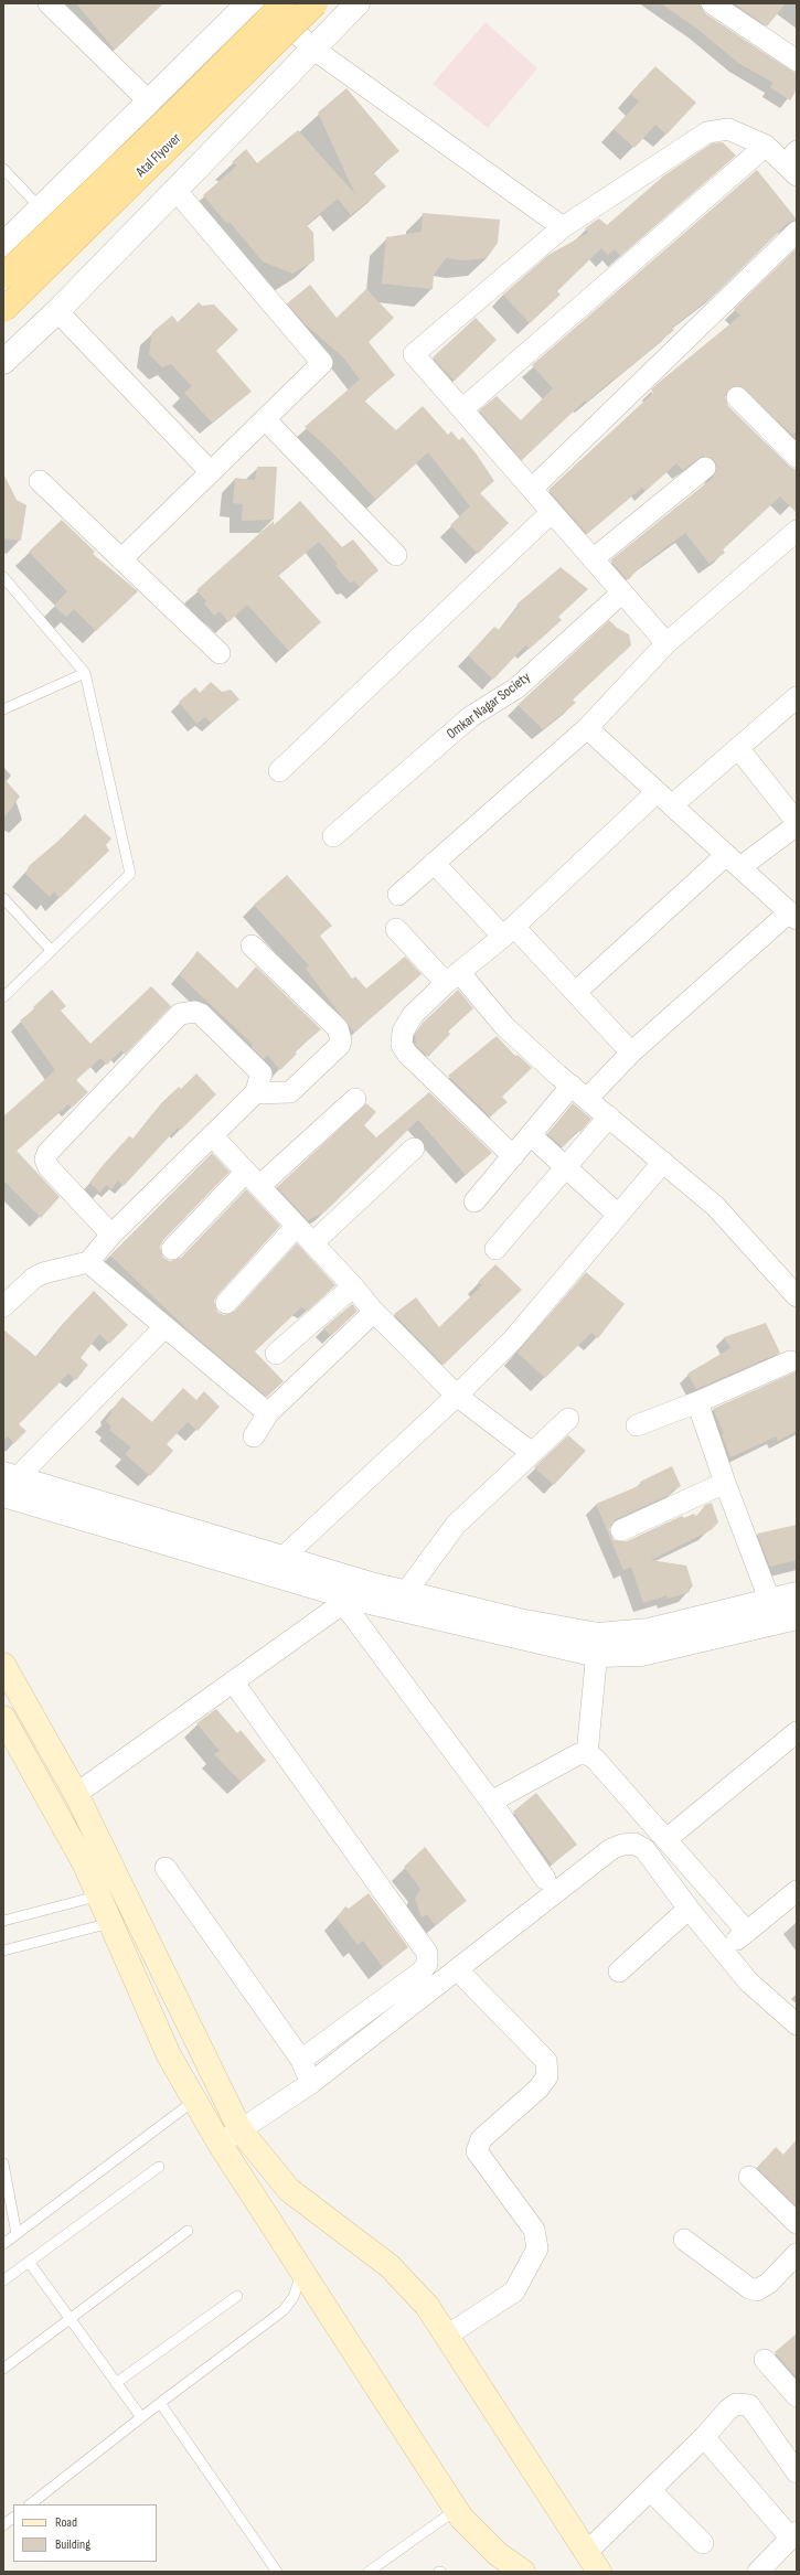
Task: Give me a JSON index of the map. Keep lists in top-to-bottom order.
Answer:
{
  "streets": {
    "main road": ["Atal Flyover"],
    "street": ["Omkar Nagar Society"]
  },
  "legend": ["Road", "Building"]
}
